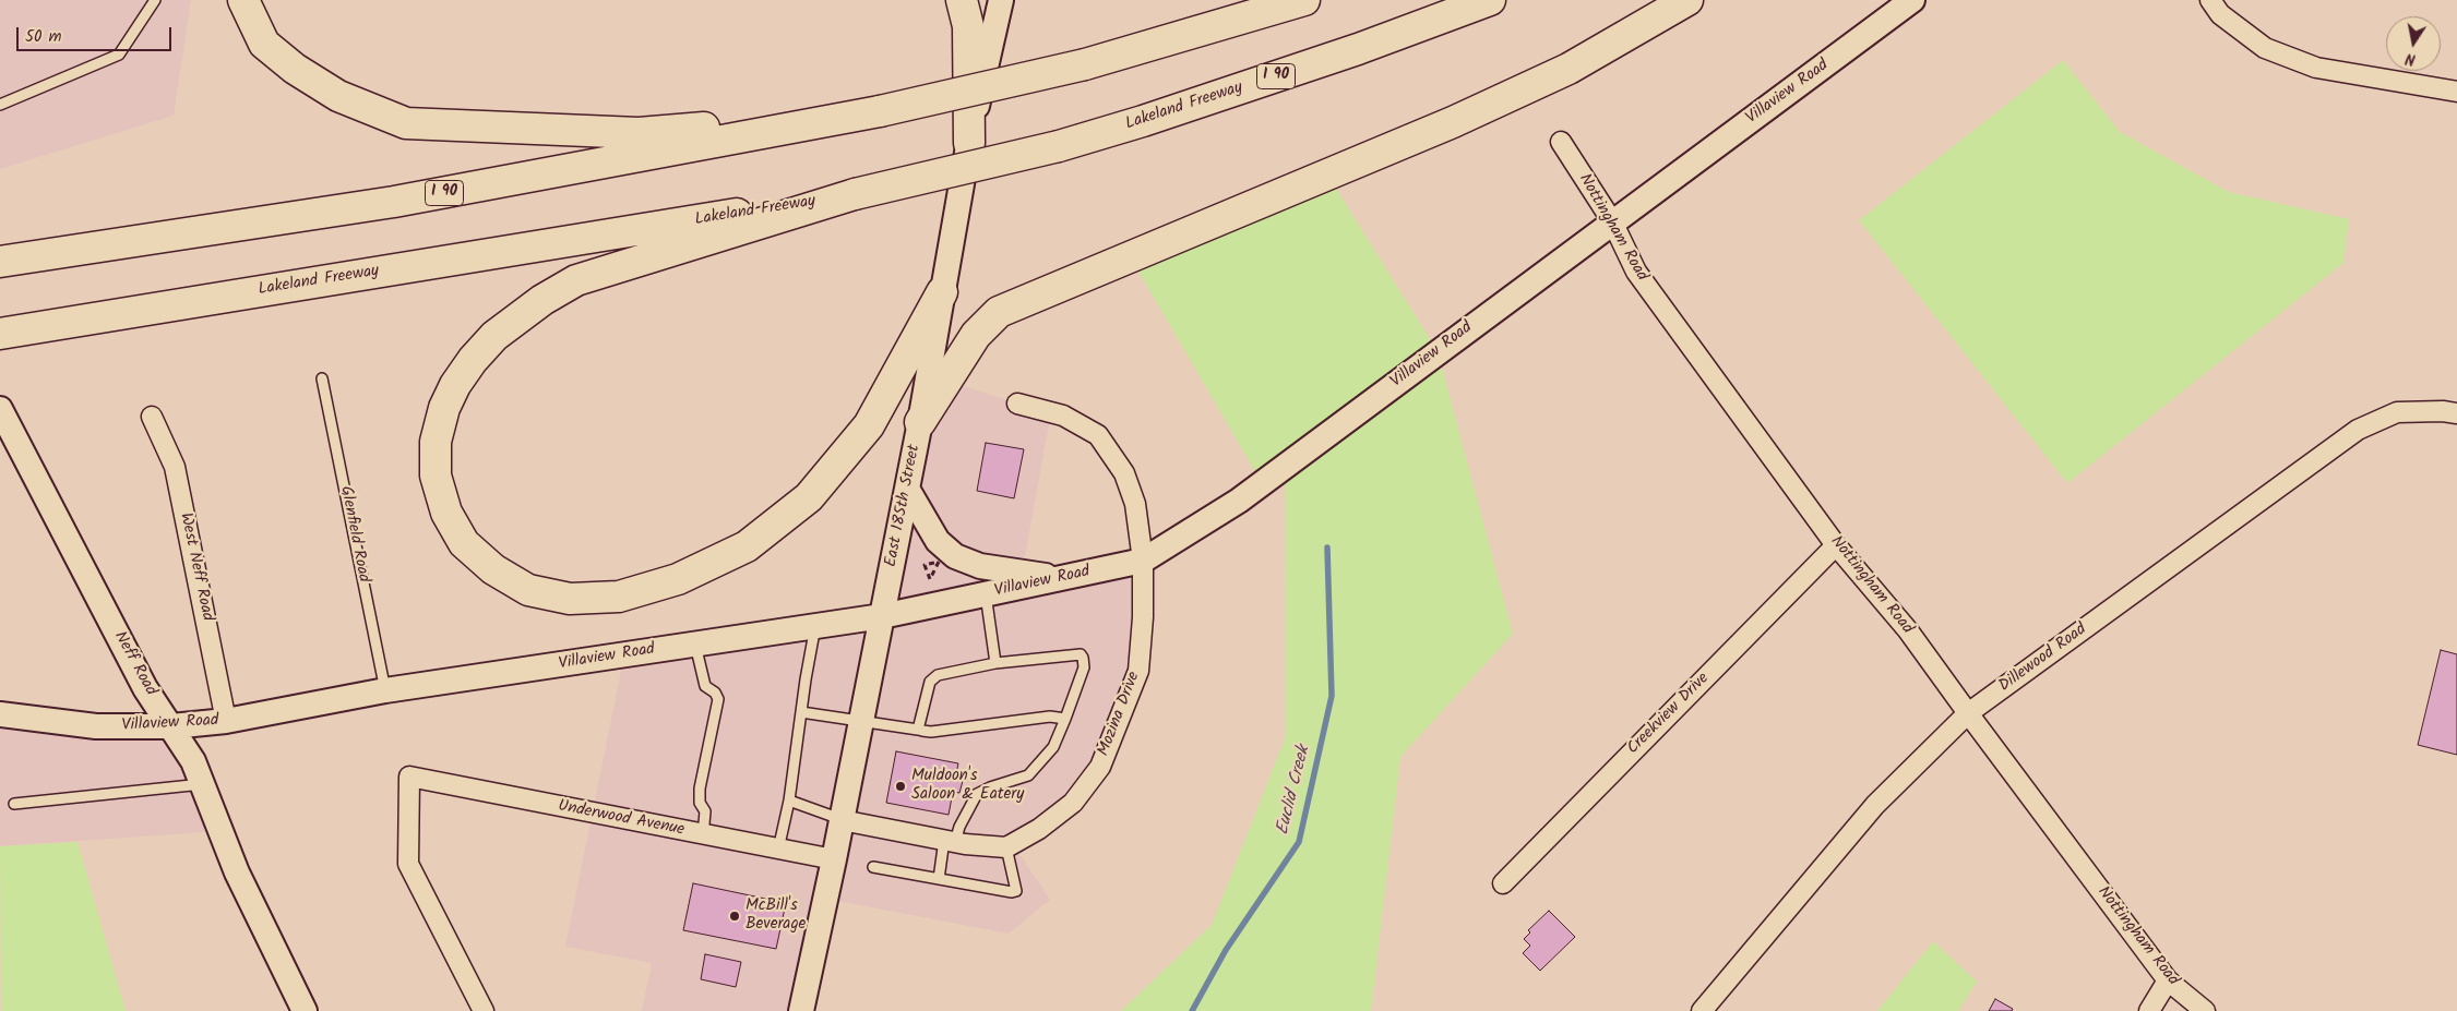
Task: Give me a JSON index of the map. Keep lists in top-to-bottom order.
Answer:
{
  "streets": {
    "highway": ["I 90", "Lakeland Freeway"],
    "street": [
      "Villaview Road",
      "Nottingham Road",
      "East 185th Street",
      "West Neff Road",
      "Dillewood Road",
      "Neff Road",
      "Mozina Drive",
      "Creekview Drive",
      "Underwood Avenue"
    ],
    "lane": ["Glenfield Road"]
  },
  "crossings": [
    ["Villaview Road", "Nottingham Road"],
    ["Villaview Road", "East 185th Street"],
    ["Villaview Road", "Glenfield Road"],
    ["Villaview Road", "West Neff Road"],
    ["Villaview Road", "Neff Road"],
    ["Villaview Road", "Mozina Drive"],
    ["Nottingham Road", "Dillewood Road"],
    ["Nottingham Road", "Creekview Drive"],
    ["East 185th Street", "Underwood Avenue"]
  ],
  "water": ["Euclid Creek"],
  "places": ["Muldoon's Saloon & Eatery", "McBill's Beverage"],
  "scale_bar": "50 m",
  "north": "bottom"
}
